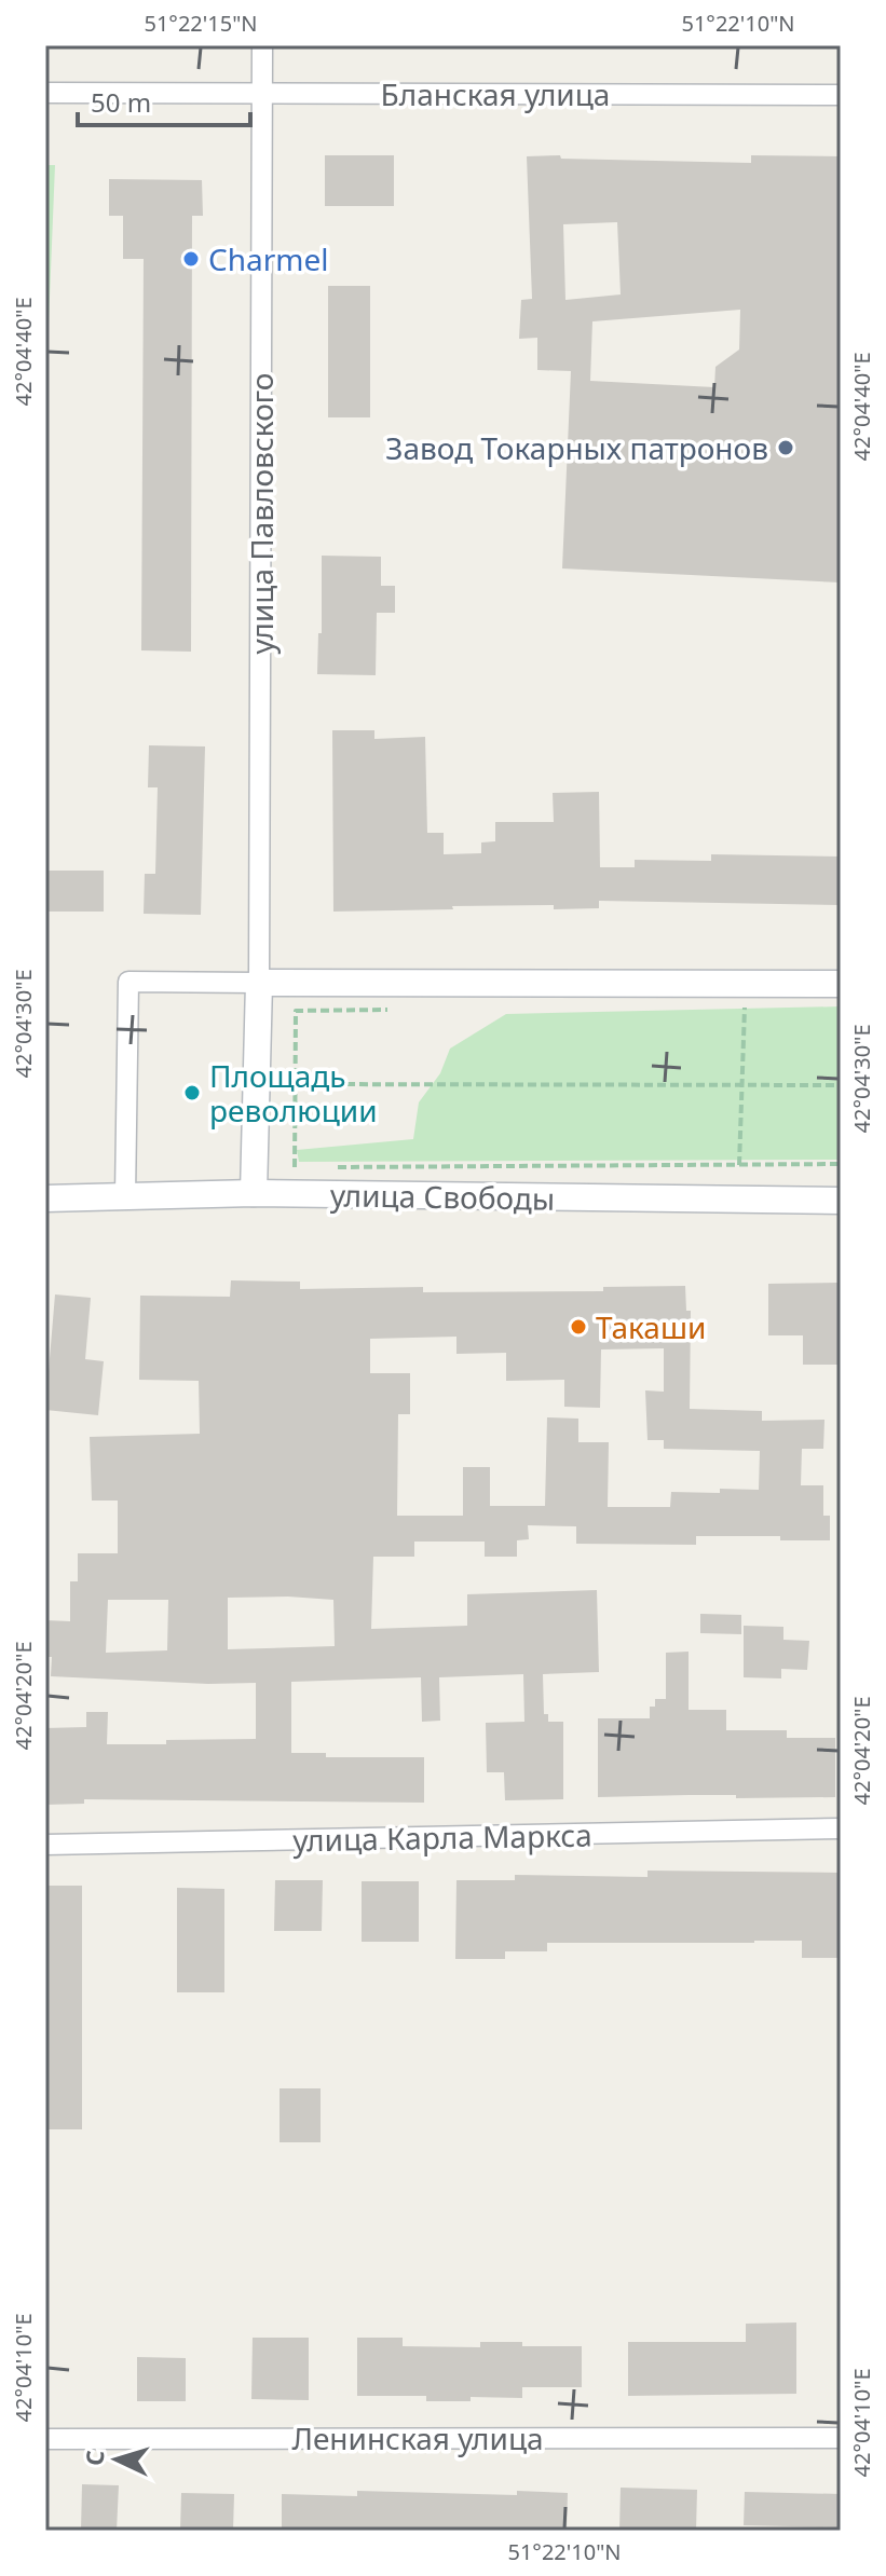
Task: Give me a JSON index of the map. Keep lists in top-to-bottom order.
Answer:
{
  "streets": {
    "main road": ["улица Свободы"],
    "street": [
      "Бланская улица",
      "улица Павловского",
      "улица Карла Маркса",
      "Ленинская улица"
    ]
  },
  "crossings": [
    ["Бланская улица", "улица Павловского"]
  ],
  "places": [
    "Charmel",
    "Завод Токарных патронов",
    "Площадь революции",
    "Такаши"
  ],
  "scale_bar": "50 m",
  "north": "left",
  "coordinates": [
    "51°22'15\"N",
    "51°22'10\"N",
    "42°04'40\"E",
    "42°04'30\"E",
    "42°04'20\"E",
    "42°04'10\"E"
  ]
}
